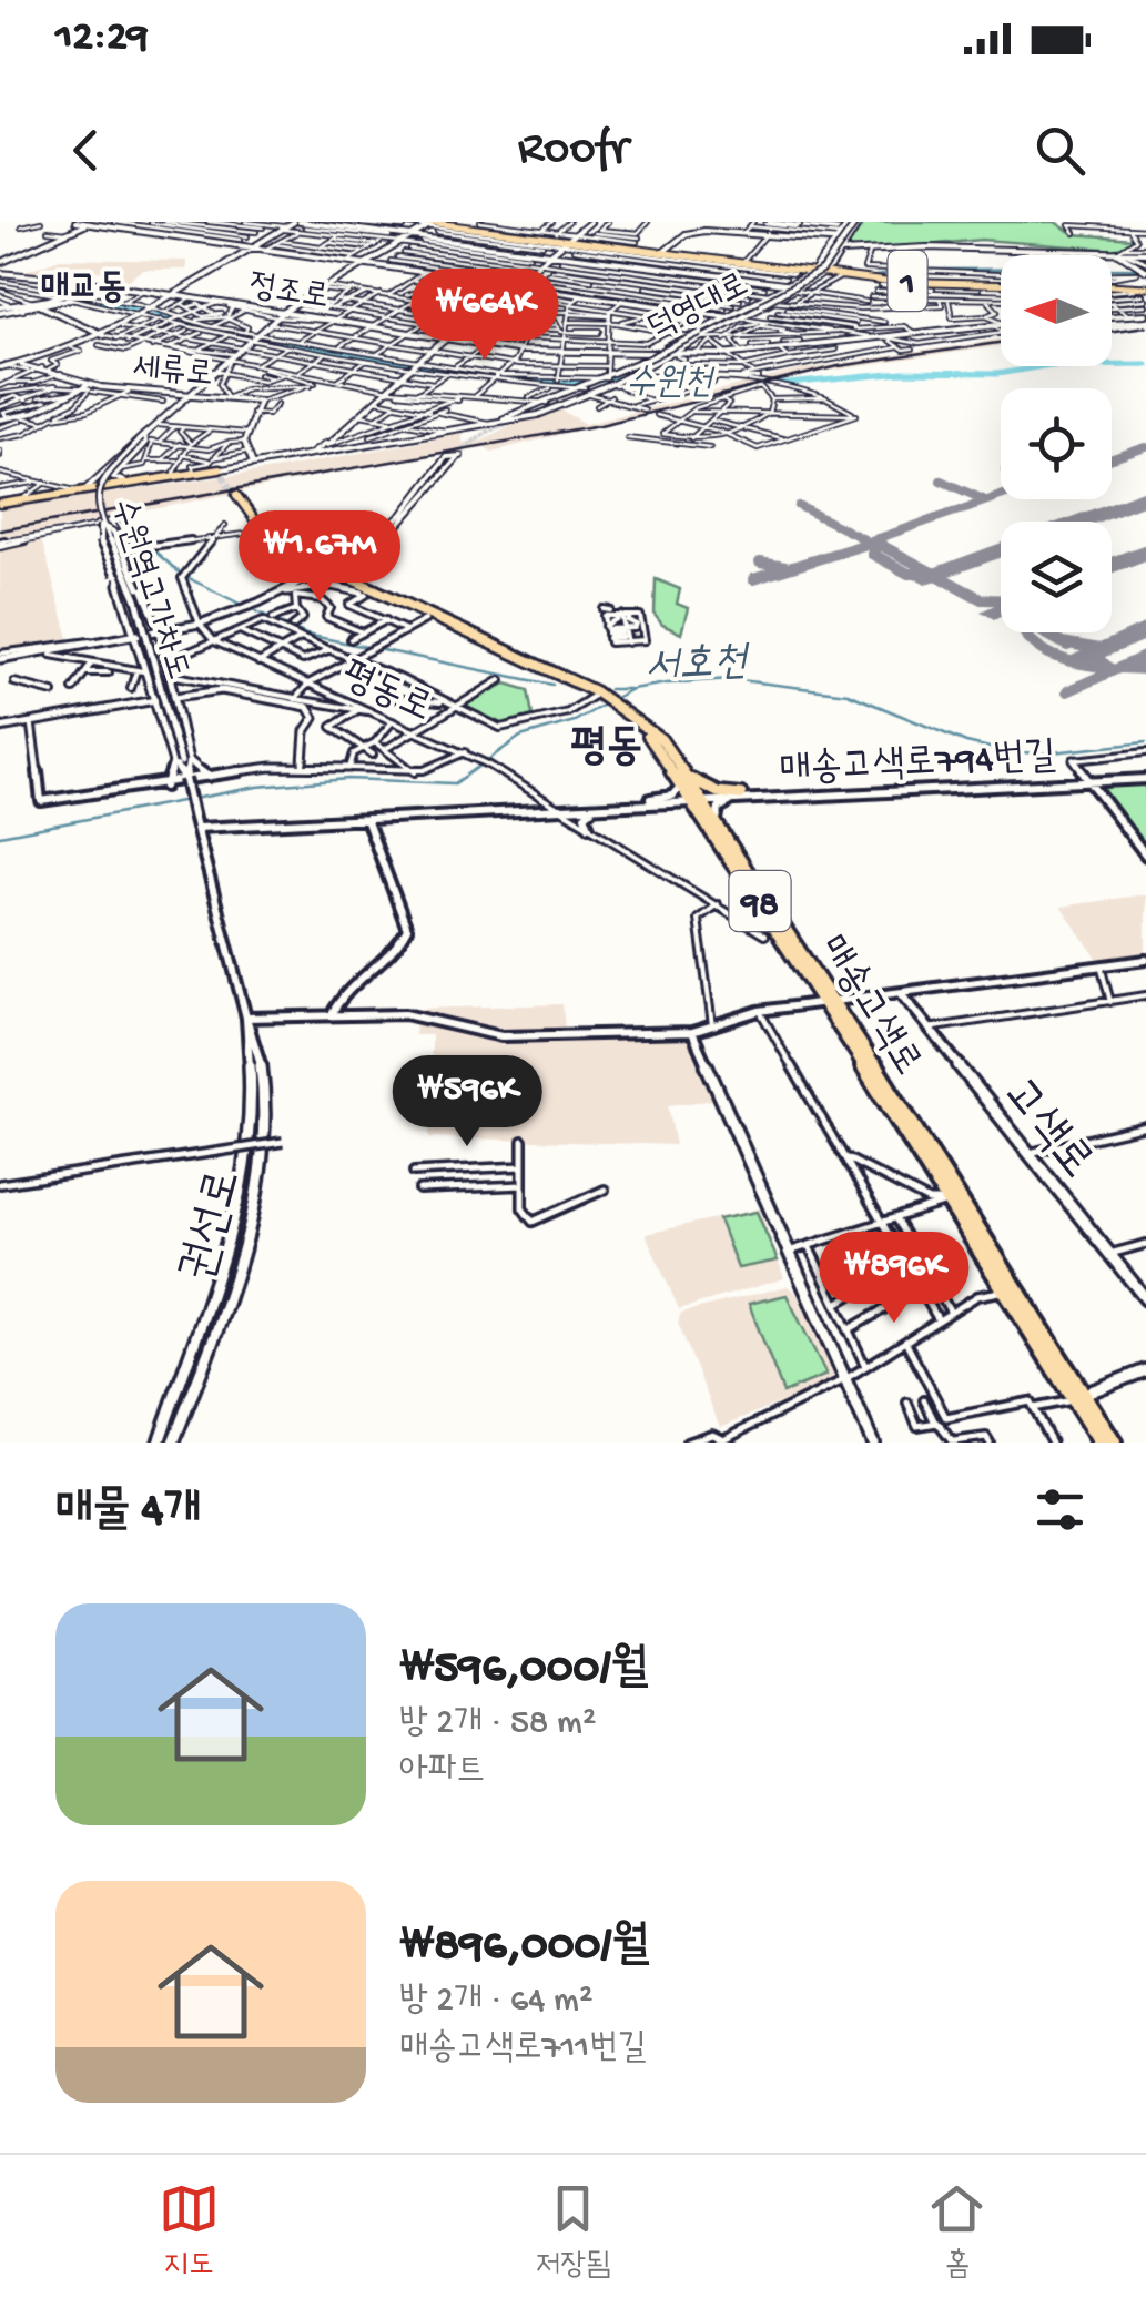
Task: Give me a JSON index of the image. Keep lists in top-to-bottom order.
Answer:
{
  "streets": {
    "main road": [
      "1",
      "덕영대로",
      "98",
      "매송고색로"
    ],
    "street": [
      "정조로",
      "세류로",
      "수원역고가차도",
      "평동로",
      "매송고색로794번길",
      "고색로",
      "권선로"
    ]
  },
  "crossings": [
    ["1", "덕영대로"],
    ["정조로", "덕영대로"],
    ["덕영대로", "세류로"],
    ["수원역고가차도", "권선로"],
    ["매송고색로794번길", "매송고색로"]
  ],
  "districts": ["매교동", "평동"],
  "water": ["수원천", "서호천"],
  "north": "left",
  "page": {
    "status": "12:29",
    "header": "Roofr",
    "price": [
      "₩664K",
      "₩1.67M",
      "₩596K",
      "₩896K"
    ],
    "heading": "매물 4개",
    "list": [
      {
        "name": "₩596,000/월",
        "note": "방 2개 · 58 m² · 아파트"
      },
      {
        "name": "₩896,000/월",
        "note": "방 2개 · 64 m² · 매송고색로711번길"
      }
    ],
    "tabs": ["지도", "저장됨", "홈"]
  }
}
